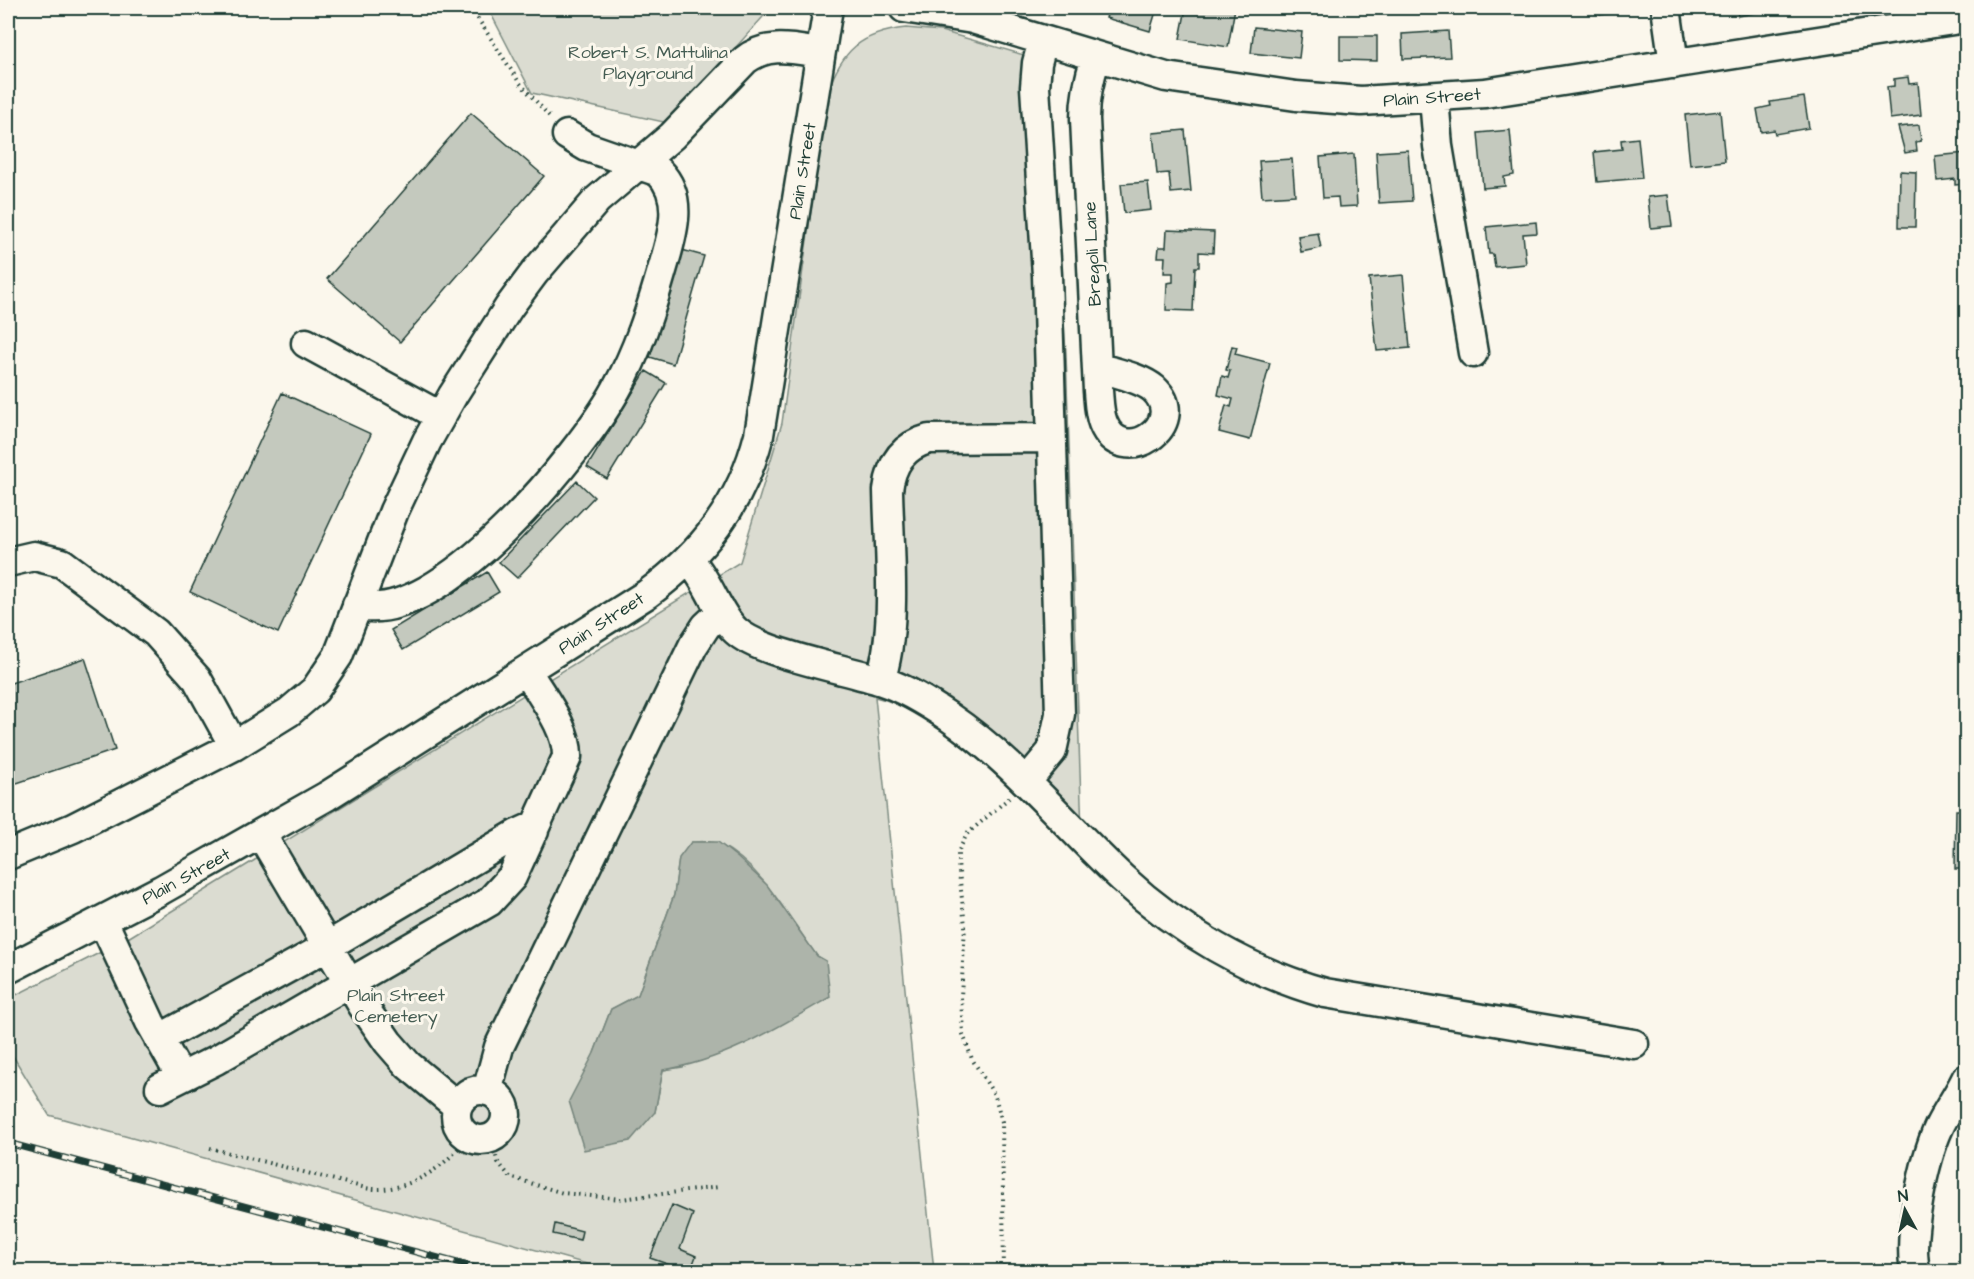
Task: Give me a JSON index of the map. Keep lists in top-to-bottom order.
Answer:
{
  "streets": {
    "street": ["Plain Street", "Bregoli Lane"]
  },
  "crossings": [
    ["Plain Street", "Bregoli Lane"]
  ],
  "parks": ["Robert S. Mattulina Playground", "Plain Street Cemetery"],
  "north": "top"
}
